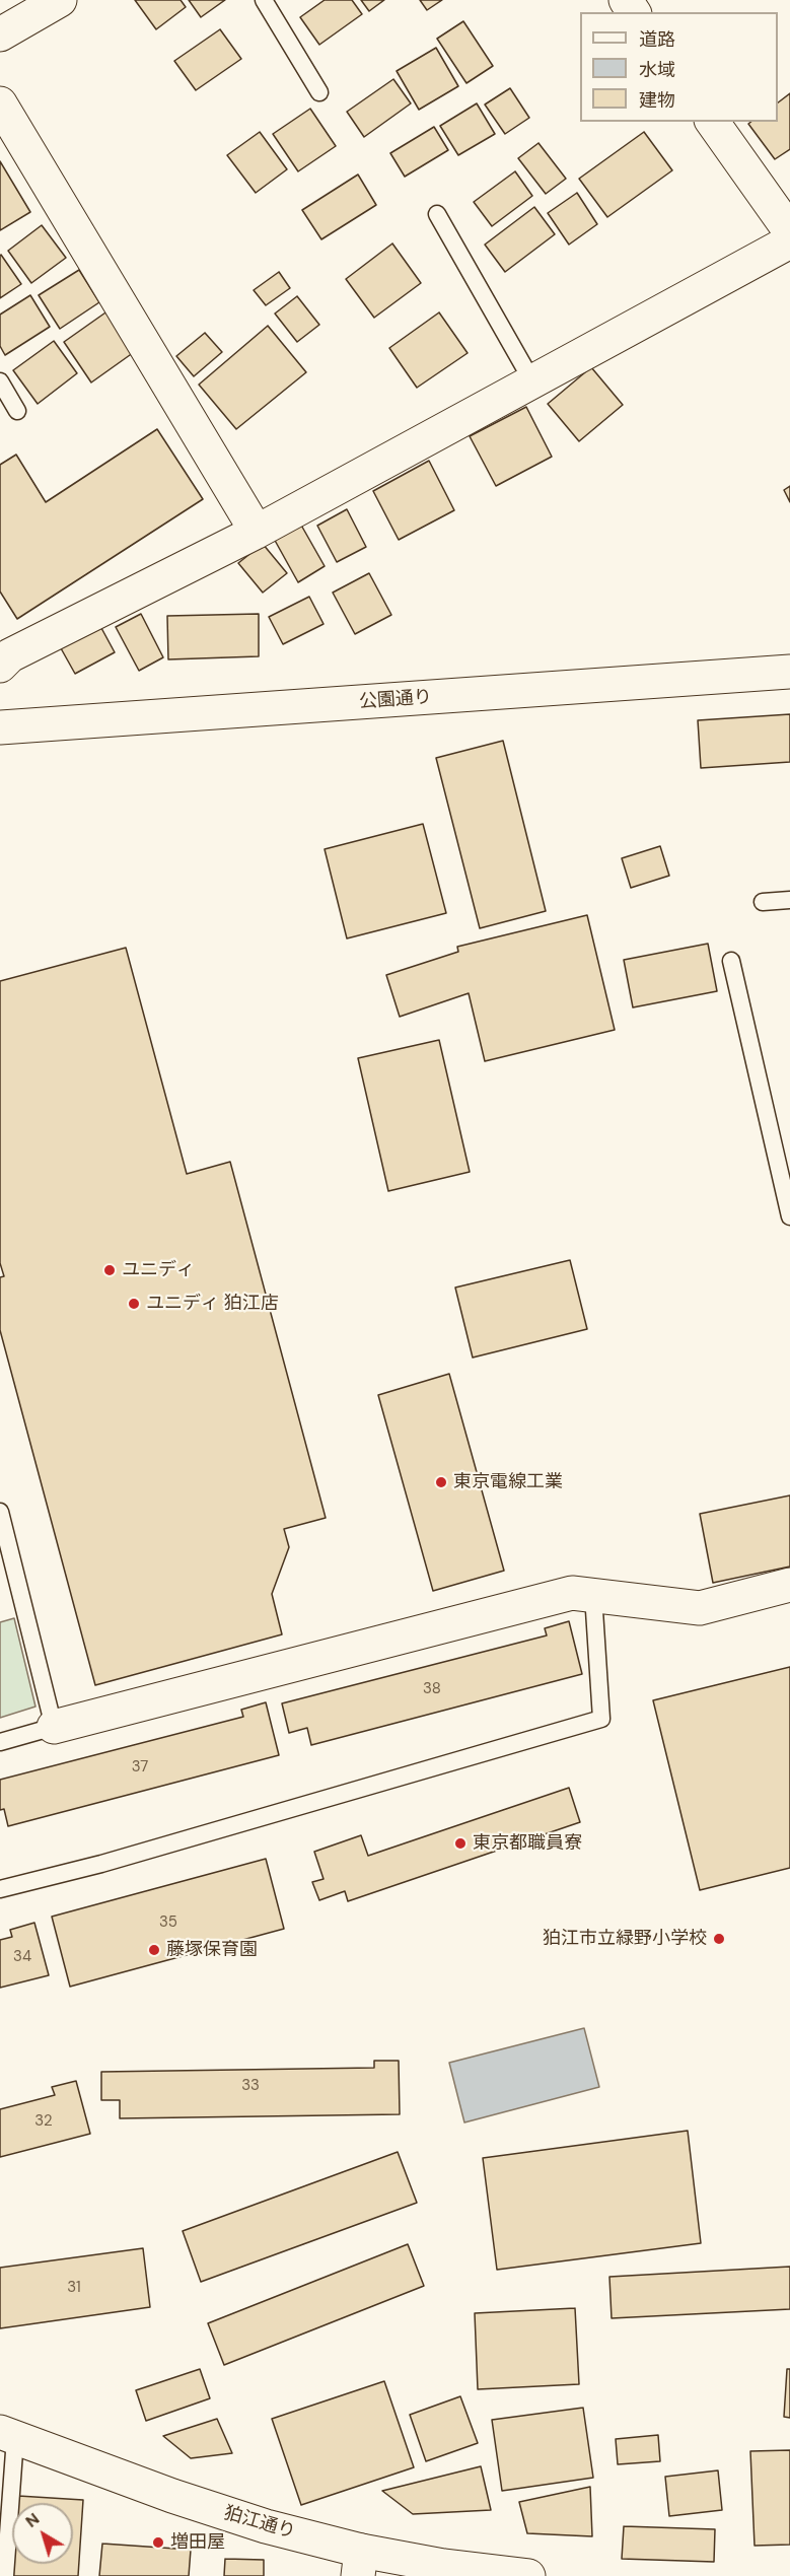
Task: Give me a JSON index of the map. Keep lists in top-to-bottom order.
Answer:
{
  "streets": {
    "street": ["公園通り", "狛江通り"]
  },
  "places": [
    "ユニディ",
    "ユニディ 狛江店",
    "東京電線工業",
    "東京都職員寮",
    "狛江市立緑野小学校",
    "藤塚保育園",
    "増田屋"
  ],
  "house_numbers": [
    "38",
    "37",
    "35",
    "34",
    "33",
    "32",
    "31"
  ],
  "legend": ["道路", "水域", "建物"],
  "north": "top left"
}
